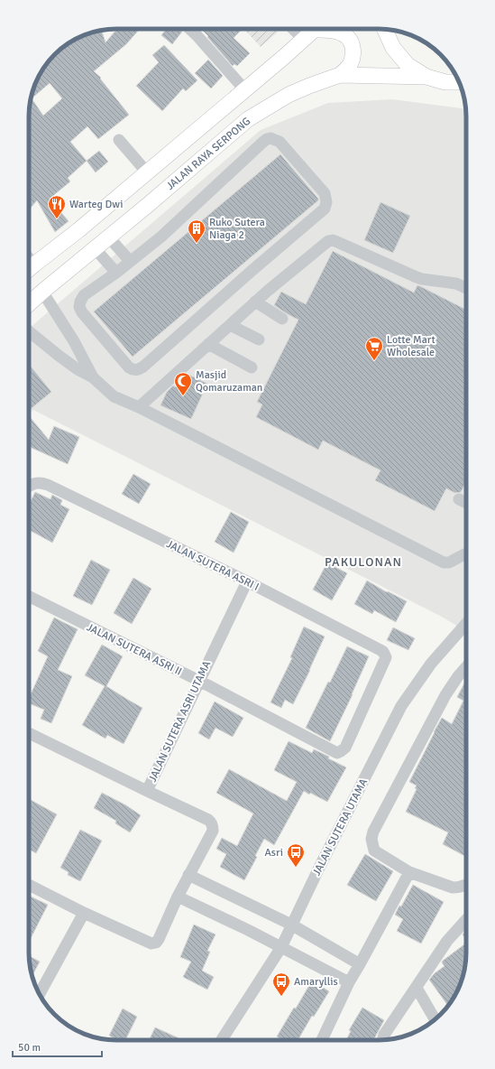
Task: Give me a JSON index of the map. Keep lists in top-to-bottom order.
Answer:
{
  "streets": {
    "main road": ["JALAN RAYA SERPONG"],
    "street": [
      "JALAN SUTERA ASRI I",
      "JALAN SUTERA ASRI II",
      "JALAN SUTERA ASRI UTAMA",
      "JALAN SUTERA UTAMA"
    ]
  },
  "crossings": [
    ["JALAN SUTERA ASRI I", "JALAN SUTERA ASRI II"],
    ["JALAN SUTERA ASRI I", "JALAN SUTERA ASRI UTAMA"],
    ["JALAN SUTERA ASRI II", "JALAN SUTERA ASRI UTAMA"]
  ],
  "districts": ["PAKULONAN"],
  "places": {
    "restaurant": ["Warteg Dwi"],
    "building": ["Ruko Sutera Niaga 2"],
    "supermarket": ["Lotte Mart Wholesale"],
    "mosque": ["Masjid Qomaruzaman"],
    "bus stop": ["Asri", "Amaryllis"]
  },
  "scale_bar": "50 m"
}
